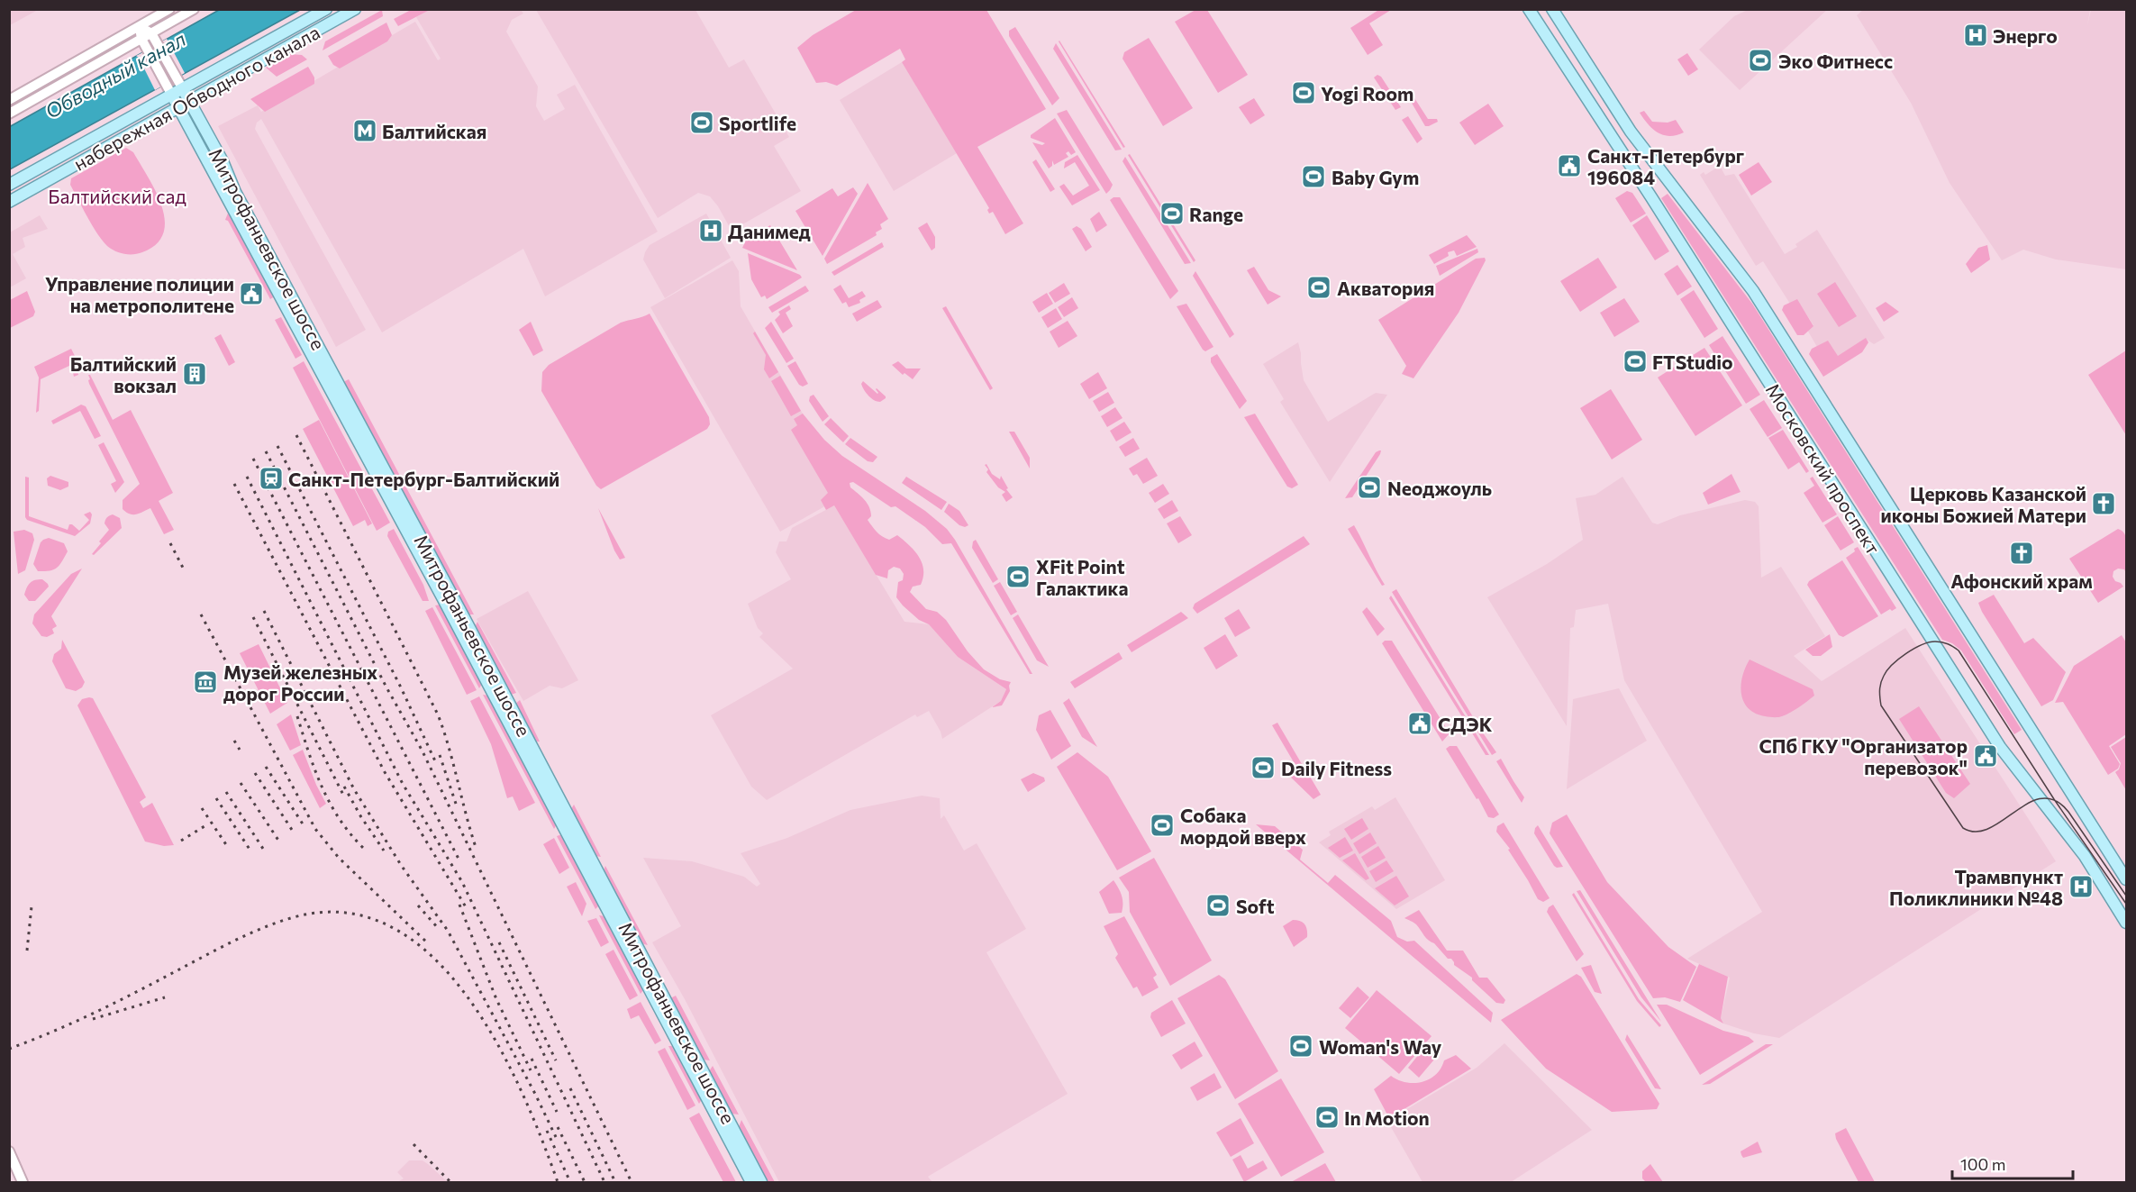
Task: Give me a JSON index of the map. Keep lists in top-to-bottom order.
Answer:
{
  "streets": {
    "main road": ["набережная Обводного канала", "Митрофаньевское шоссе", "Московский проспект"]
  },
  "crossings": [
    ["набережная Обводного канала", "Митрофаньевское шоссе"]
  ],
  "water": ["Обводный канал"],
  "parks": ["Балтийский сад"],
  "places": {
    "hospital": ["Энерго", "Данимед", "Трамвпункт Поликлиники №48"],
    "sports": [
      "Эко Фитнесс",
      "Yogi Room",
      "Sportlife",
      "Baby Gym",
      "Range",
      "Акватория",
      "FTStudio",
      "Neoджоуль",
      "XFit Point Галактика",
      "Daily Fitness",
      "Собака мордой вверх",
      "Soft",
      "Woman's Way",
      "In Motion"
    ],
    "metro station": ["Балтийская"],
    "public building": [
      "Санкт-Петербург 196084",
      "Управление полиции на метрополитене",
      "СДЭК",
      "СПб ГКУ \"Организатор перевозок\""
    ],
    "building": ["Балтийский вокзал"],
    "station": ["Санкт-Петербург-Балтийский"],
    "church": ["Церковь Казанской иконы Божией Матери", "Афонский храм"],
    "museum": ["Музей железных дорог России"]
  },
  "scale_bar": "100 m"
}
